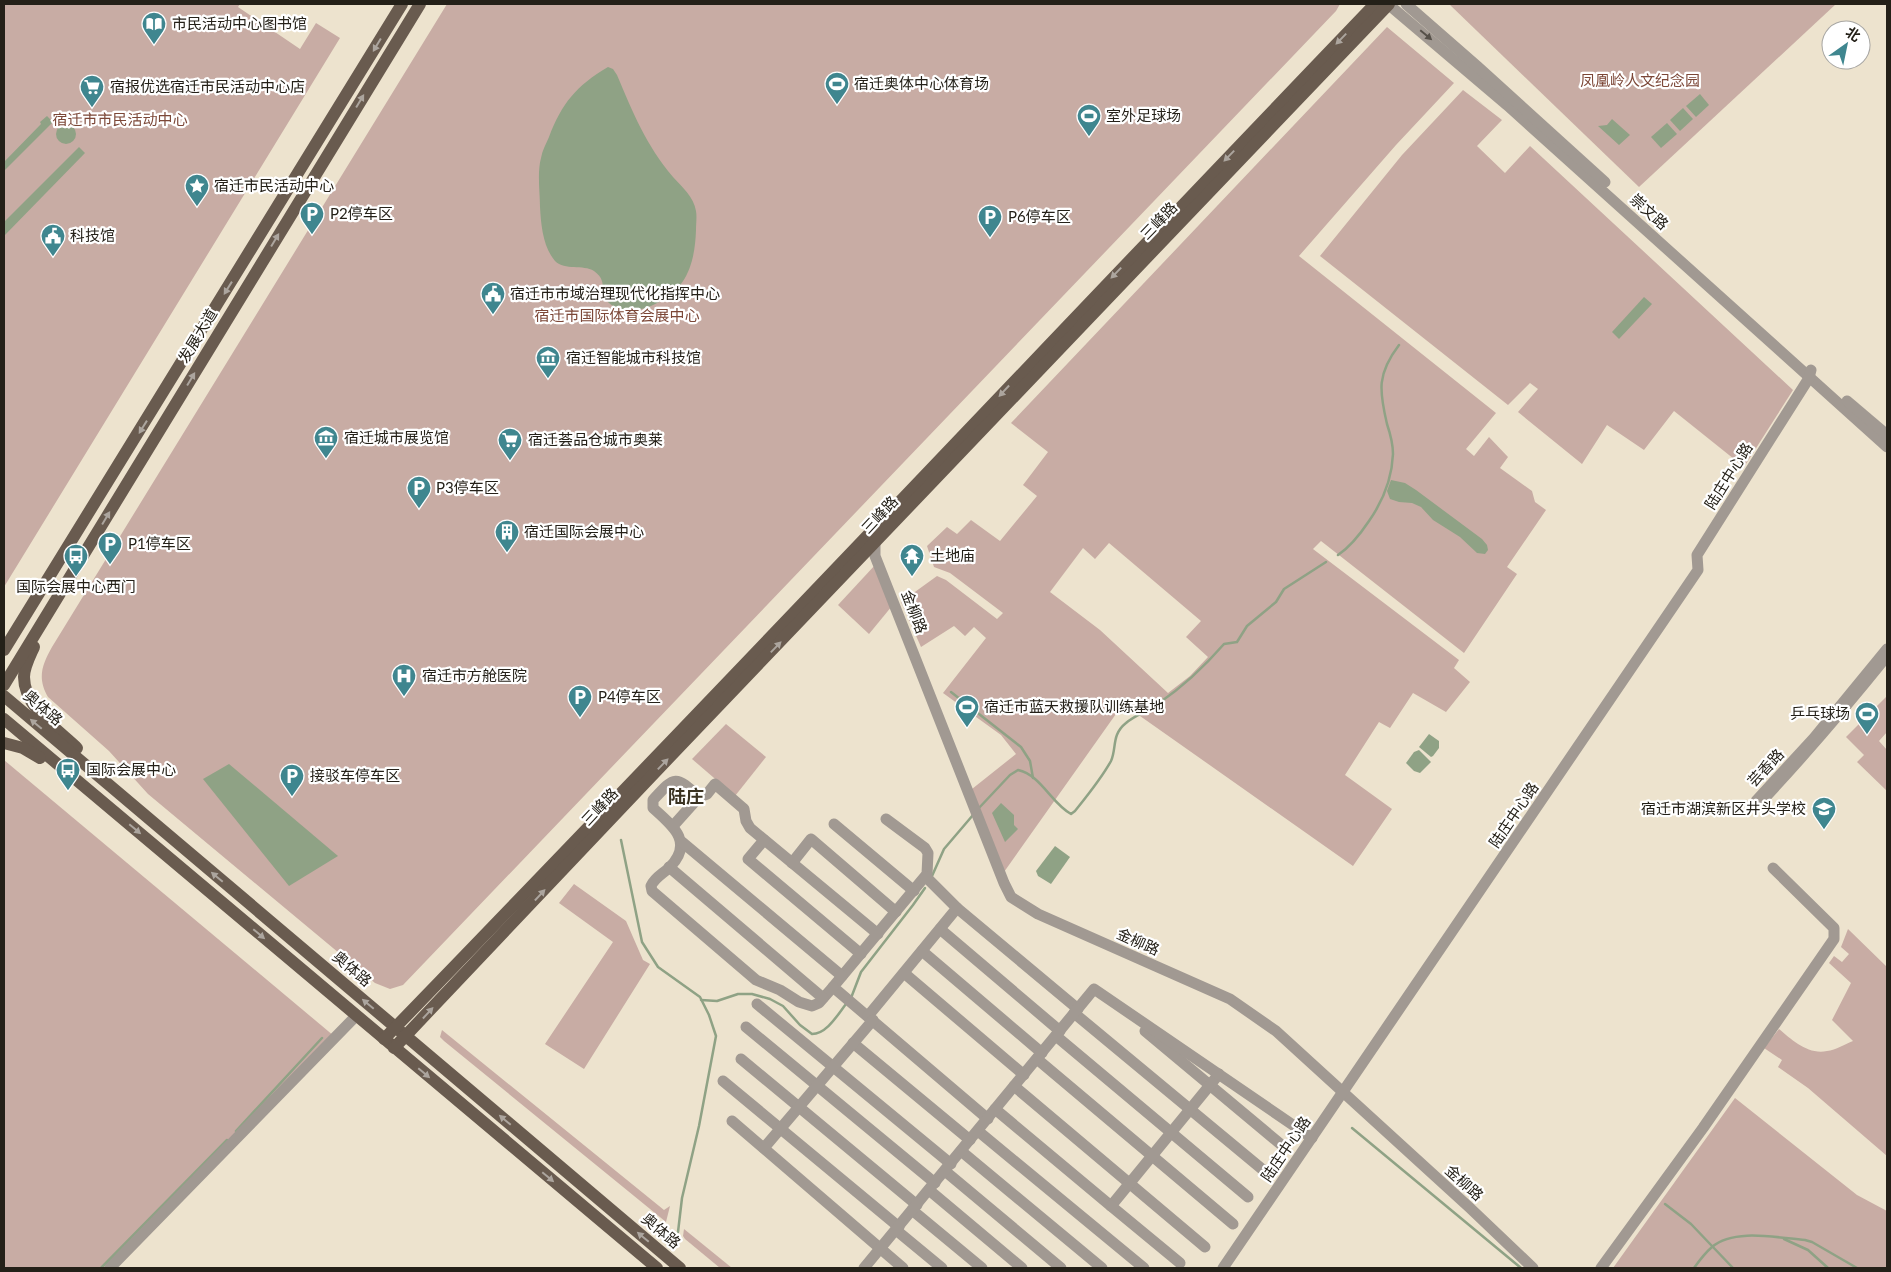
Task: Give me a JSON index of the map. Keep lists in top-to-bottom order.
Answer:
{
  "streets": {
    "main road": ["三峰路", "发展大道", "奥体路"],
    "street": [
      "崇文路",
      "陆庄中心路",
      "金柳路",
      "芸香路"
    ]
  },
  "crossings": [
    ["崇文路", "三峰路"],
    ["崇文路", "陆庄中心路"],
    ["三峰路", "金柳路"],
    ["三峰路", "奥体路"],
    ["陆庄中心路", "金柳路"]
  ],
  "districts": ["陆庄"],
  "parks": ["凤凰岭人文纪念园", "宿迁市市民活动中心", "宿迁市国际体育会展中心"],
  "places": {
    "library": ["市民活动中心图书馆"],
    "sports": [
      "宿迁奥体中心体育场",
      "室外足球场",
      "宿迁市蓝天救援队训练基地",
      "乒乓球场"
    ],
    "supermarket": ["宿报优选宿迁市民活动中心店", "宿迁荟品仓城市奥莱"],
    "place": ["宿迁市民活动中心"],
    "parking": [
      "P2停车区",
      "P6停车区",
      "P3停车区",
      "P1停车区",
      "P4停车区",
      "接驳车停车区"
    ],
    "public building": ["科技馆", "宿迁市市域治理现代化指挥中心"],
    "museum": ["宿迁智能城市科技馆", "宿迁城市展览馆"],
    "building": ["宿迁国际会展中心"],
    "bus stop": ["国际会展中心西门", "国际会展中心"],
    "temple": ["土地庙"],
    "hospital": ["宿迁市方舱医院"],
    "school or university": ["宿迁市湖滨新区井头学校"]
  },
  "north": "top right"
}
